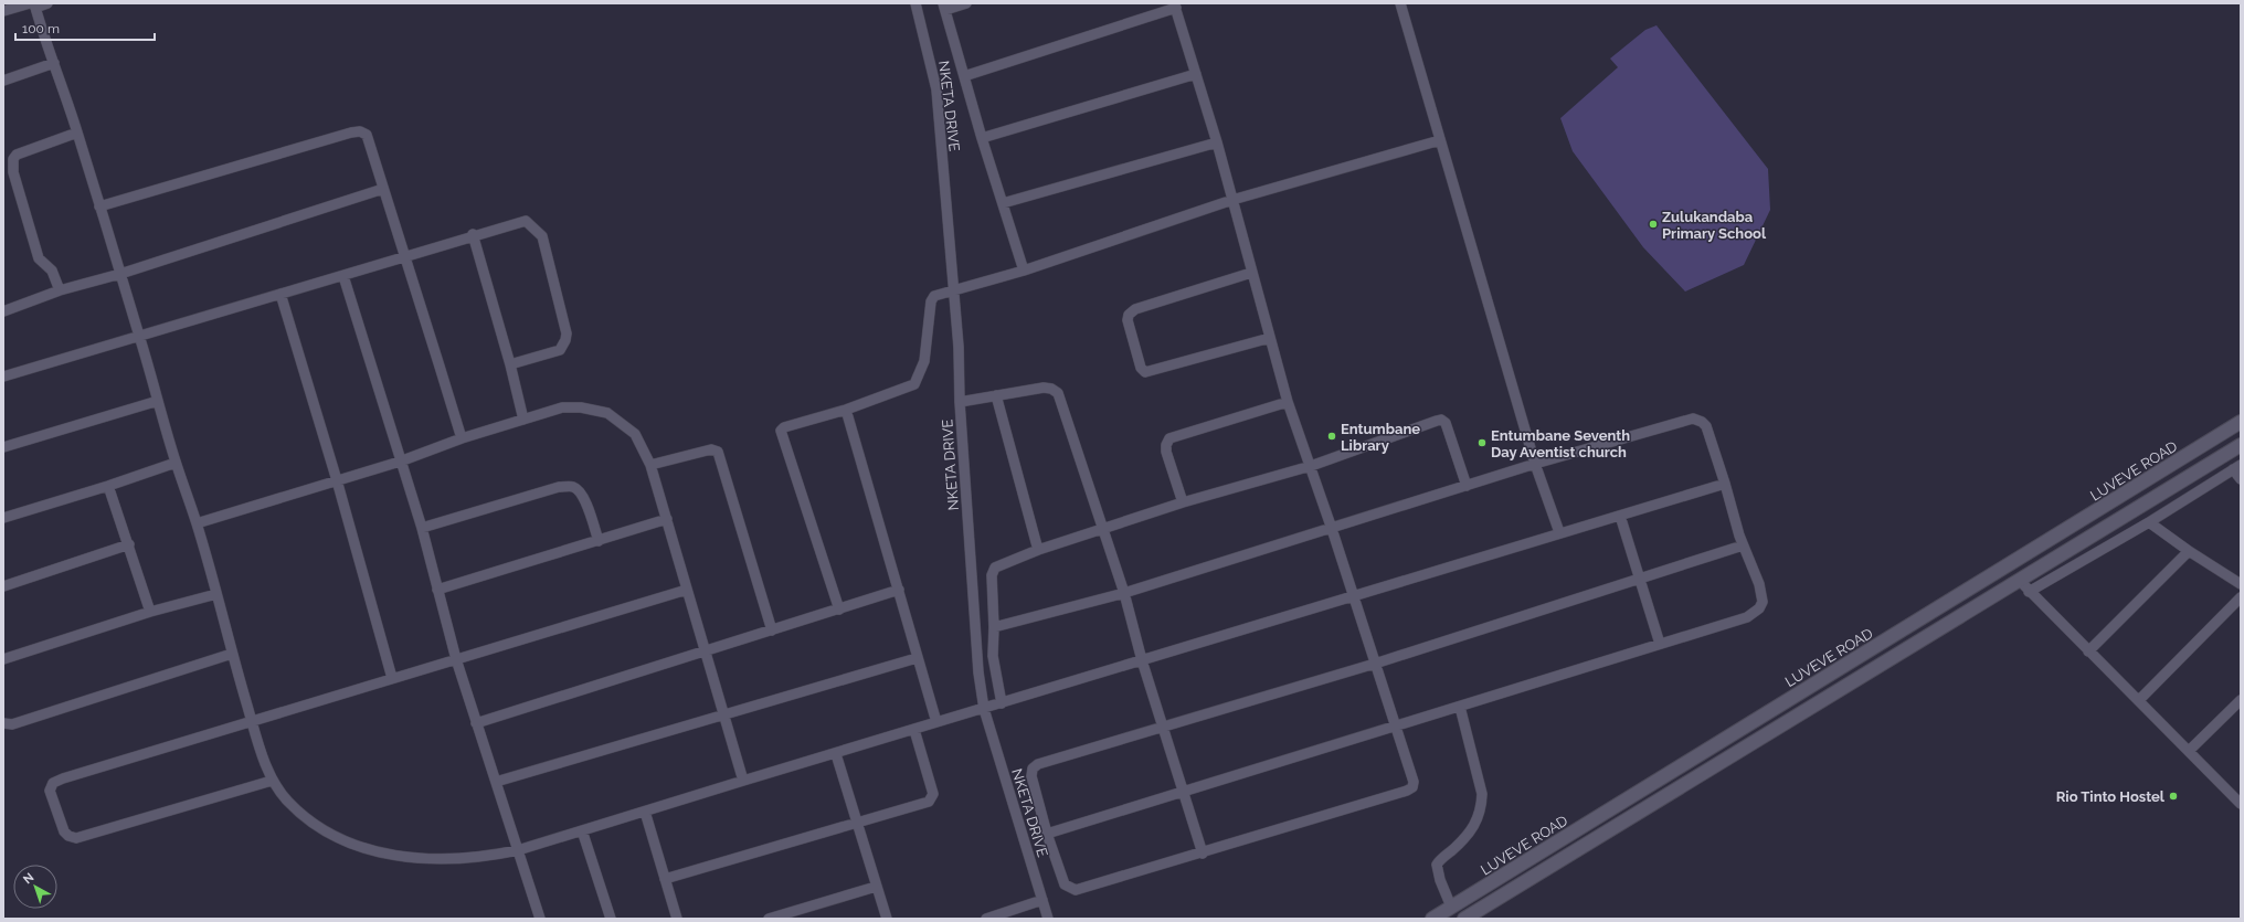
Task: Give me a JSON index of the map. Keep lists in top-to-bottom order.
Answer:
{
  "streets": {
    "street": ["NKETA DRIVE", "LUVEVE ROAD"]
  },
  "places": [
    "Zulukandaba Primary School",
    "Entumbane Library",
    "Entumbane Seventh Day Aventist church",
    "Rio Tinto Hostel"
  ],
  "scale_bar": "100 m",
  "north": "top left"
}
